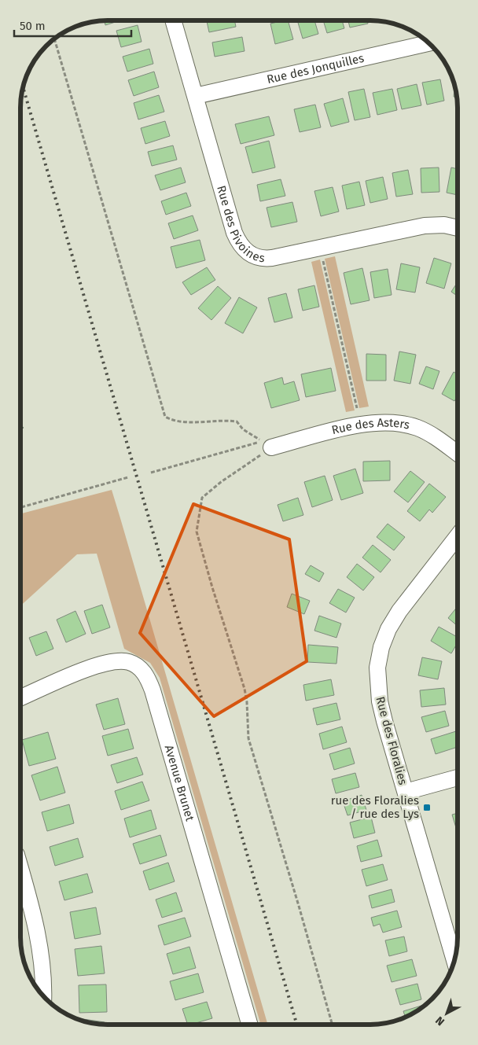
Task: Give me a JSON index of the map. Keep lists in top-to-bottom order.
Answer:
{
  "streets": {
    "street": [
      "Rue des Jonquilles",
      "Rue des Pivoines",
      "Rue des Asters",
      "Rue des Floralies",
      "Avenue Brunet"
    ]
  },
  "crossings": [
    ["Rue des Jonquilles", "Rue des Pivoines"]
  ],
  "places": {
    "transit": ["rue des Floralies / rue des Lys"]
  },
  "scale_bar": "50 m",
  "north": "bottom left"
}
